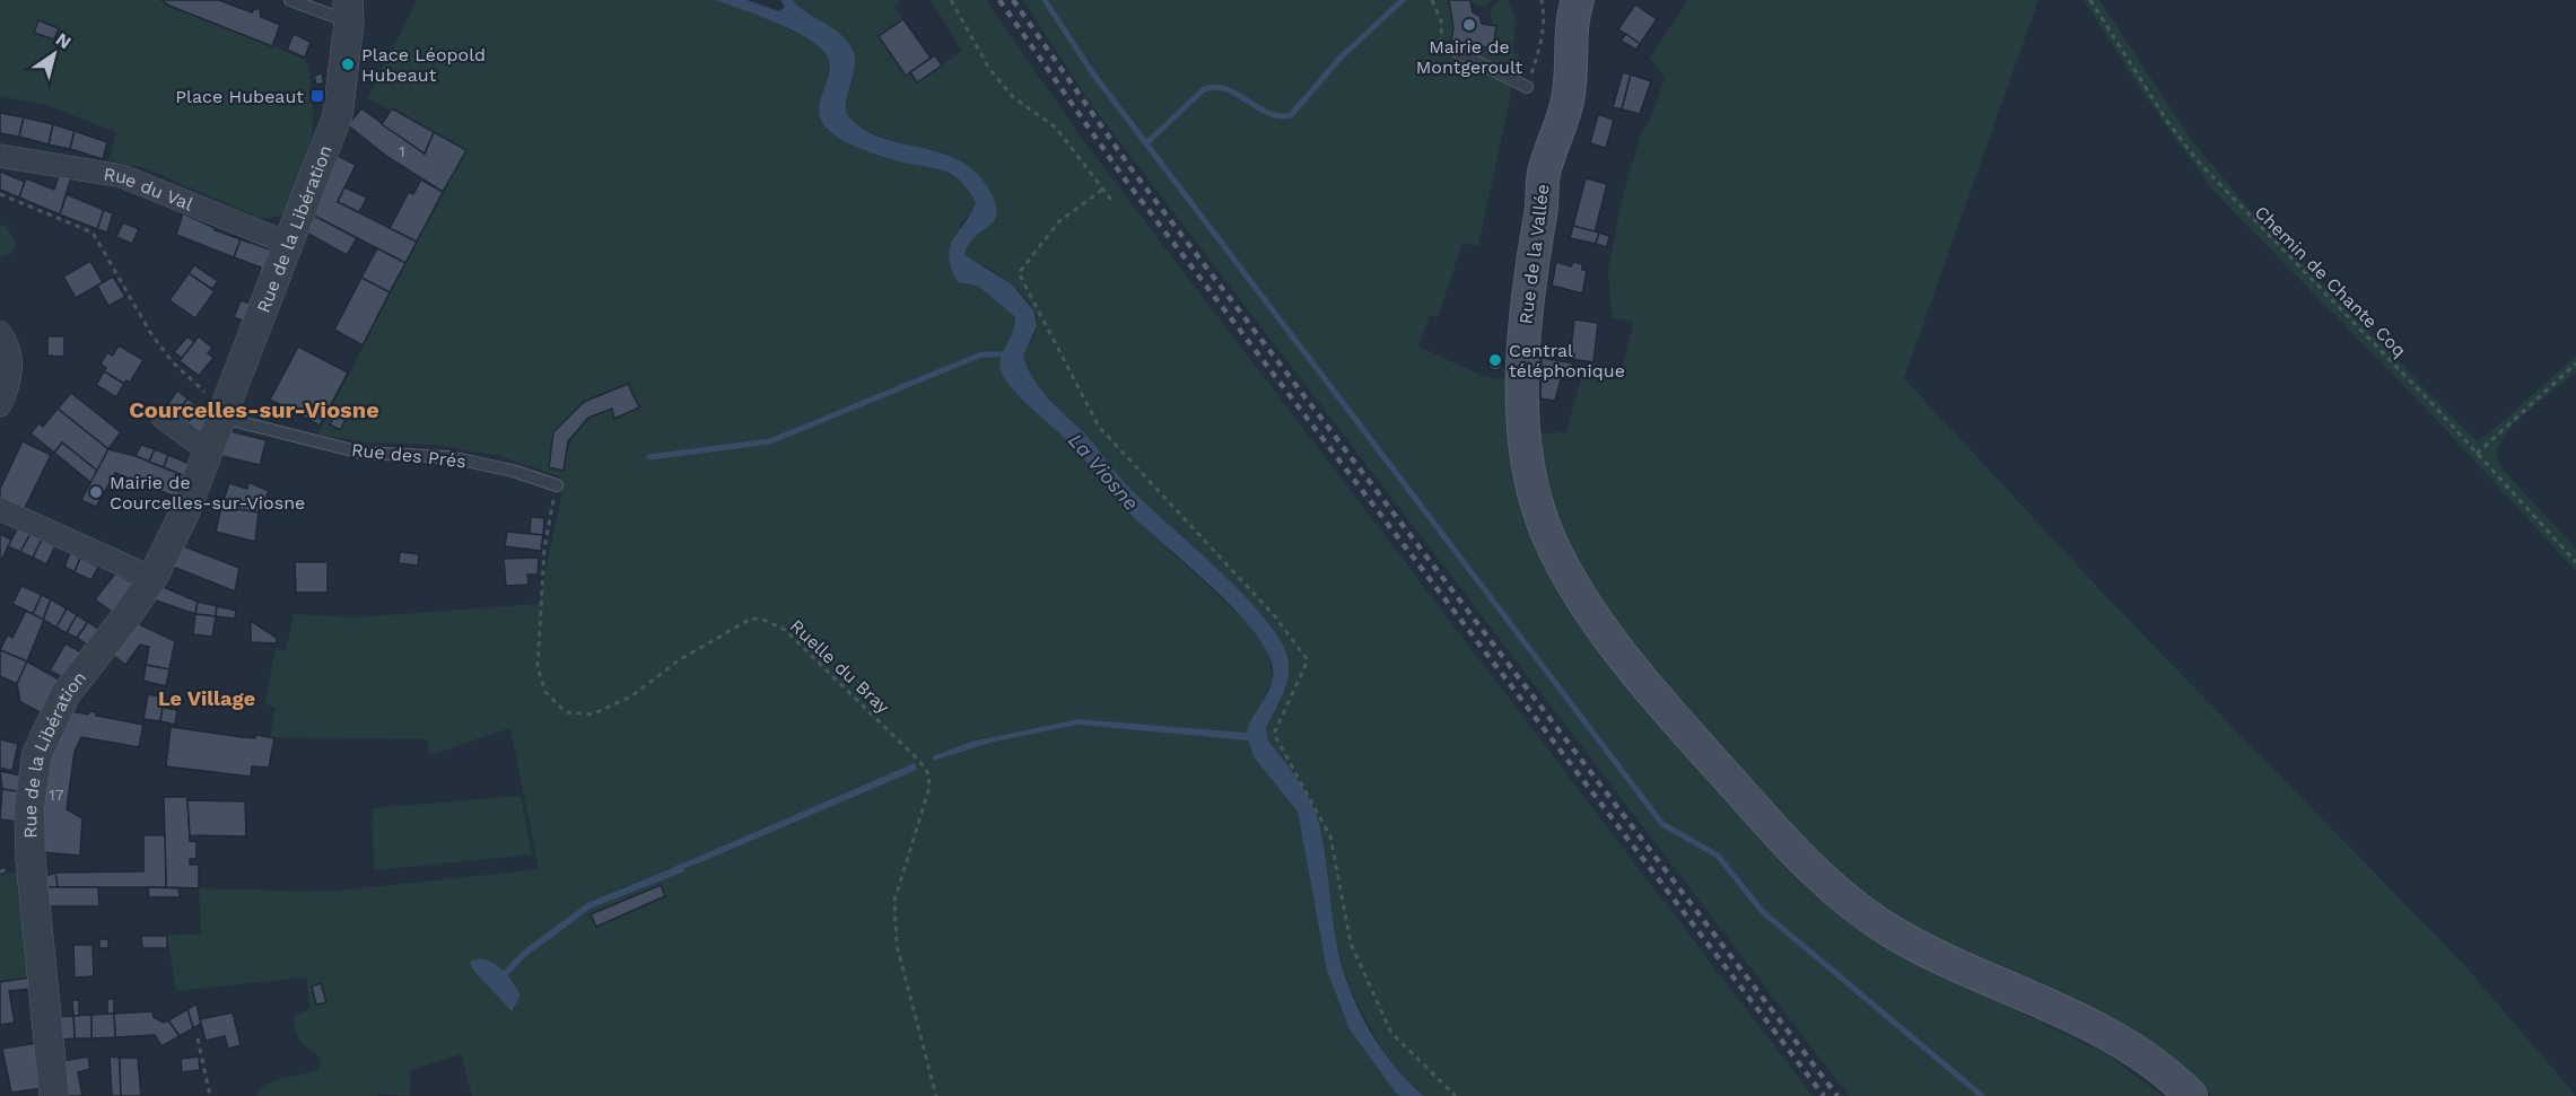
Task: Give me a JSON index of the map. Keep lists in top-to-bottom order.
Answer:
{
  "streets": {
    "main road": ["Rue de la Vallée"],
    "street": ["Rue du Val", "Rue de la Libération"],
    "lane": ["Rue des Prés"],
    "path": ["Chemin de Chante Coq", "Ruelle du Bray"]
  },
  "crossings": [
    ["Rue du Val", "Rue de la Libération"],
    ["Rue de la Libération", "Rue des Prés"],
    ["Rue des Prés", "Ruelle du Bray"]
  ],
  "districts": ["Courcelles-sur-Viosne", "Le Village"],
  "water": ["La Viosne"],
  "places": {
    "other": [
      "Mairie de Montgeroult",
      "Place Léopold Hubeaut",
      "Central téléphonique",
      "Mairie de Courcelles-sur-Viosne"
    ],
    "transit": ["Place Hubeaut"]
  },
  "house_numbers": ["1", "17"],
  "north": "top right"
}
